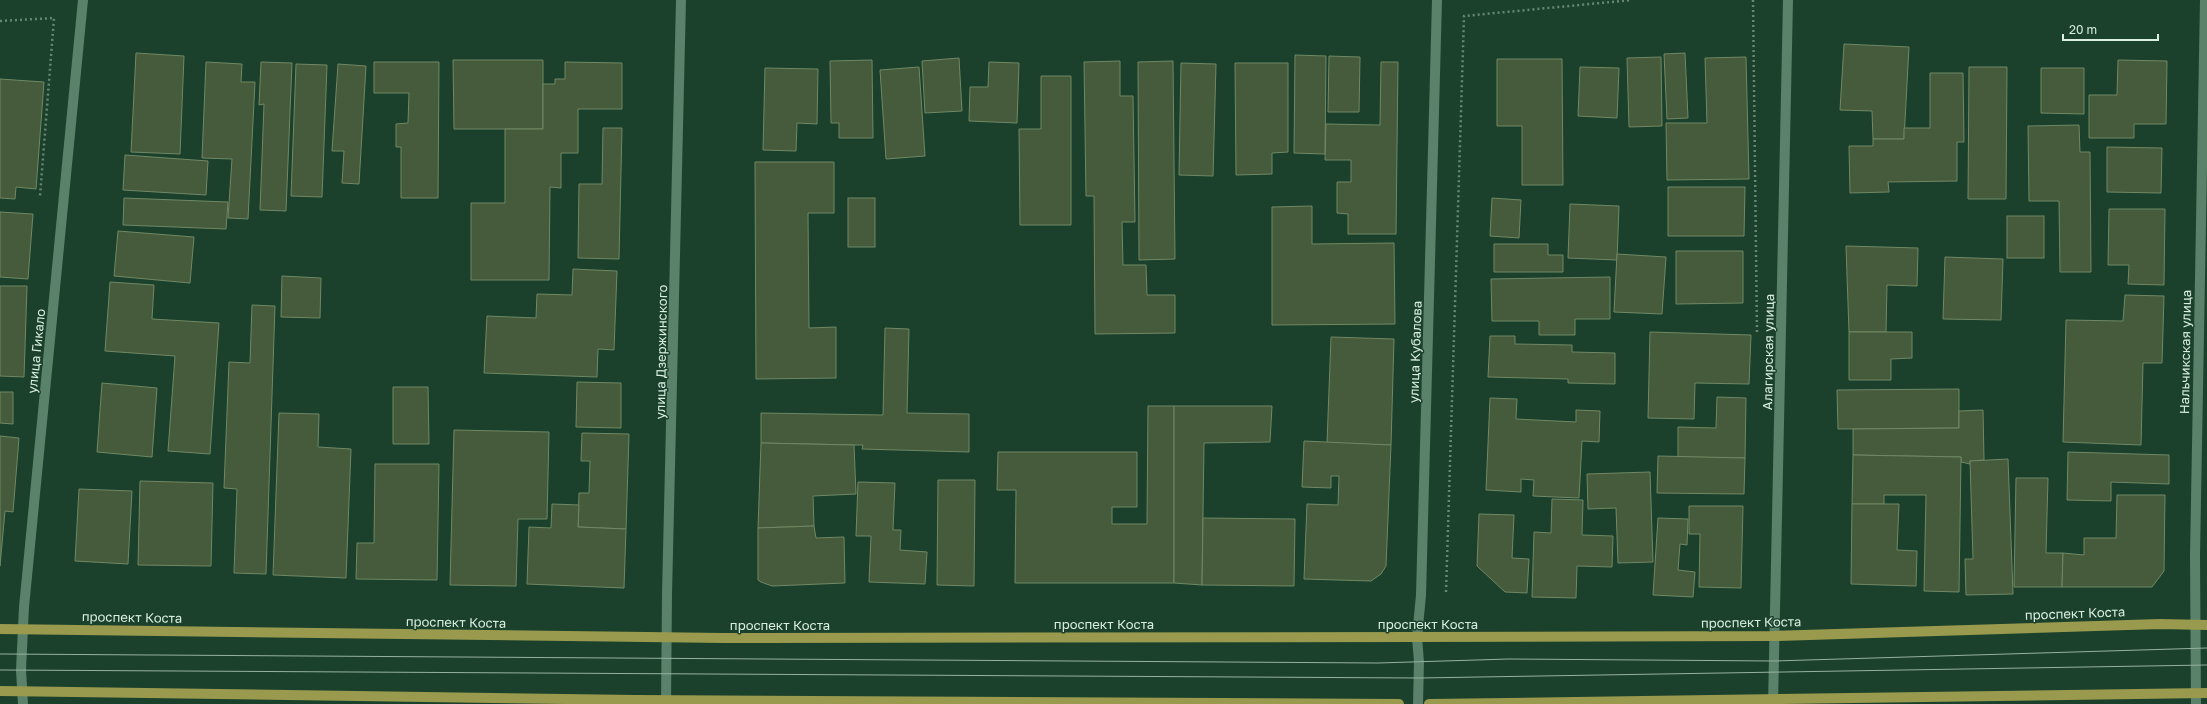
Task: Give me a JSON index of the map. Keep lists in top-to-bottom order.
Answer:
{
  "streets": {
    "main road": ["проспект Коста"],
    "street": [
      "улица Гикало",
      "улица Дзержинского",
      "улица Кубалова",
      "Алагирская улица",
      "Нальчикская улица"
    ]
  },
  "crossings": [
    ["улица Гикало", "проспект Коста"],
    ["улица Дзержинского", "проспект Коста"],
    ["улица Кубалова", "проспект Коста"],
    ["Алагирская улица", "проспект Коста"],
    ["Нальчикская улица", "проспект Коста"]
  ],
  "scale_bar": "20 m"
}
